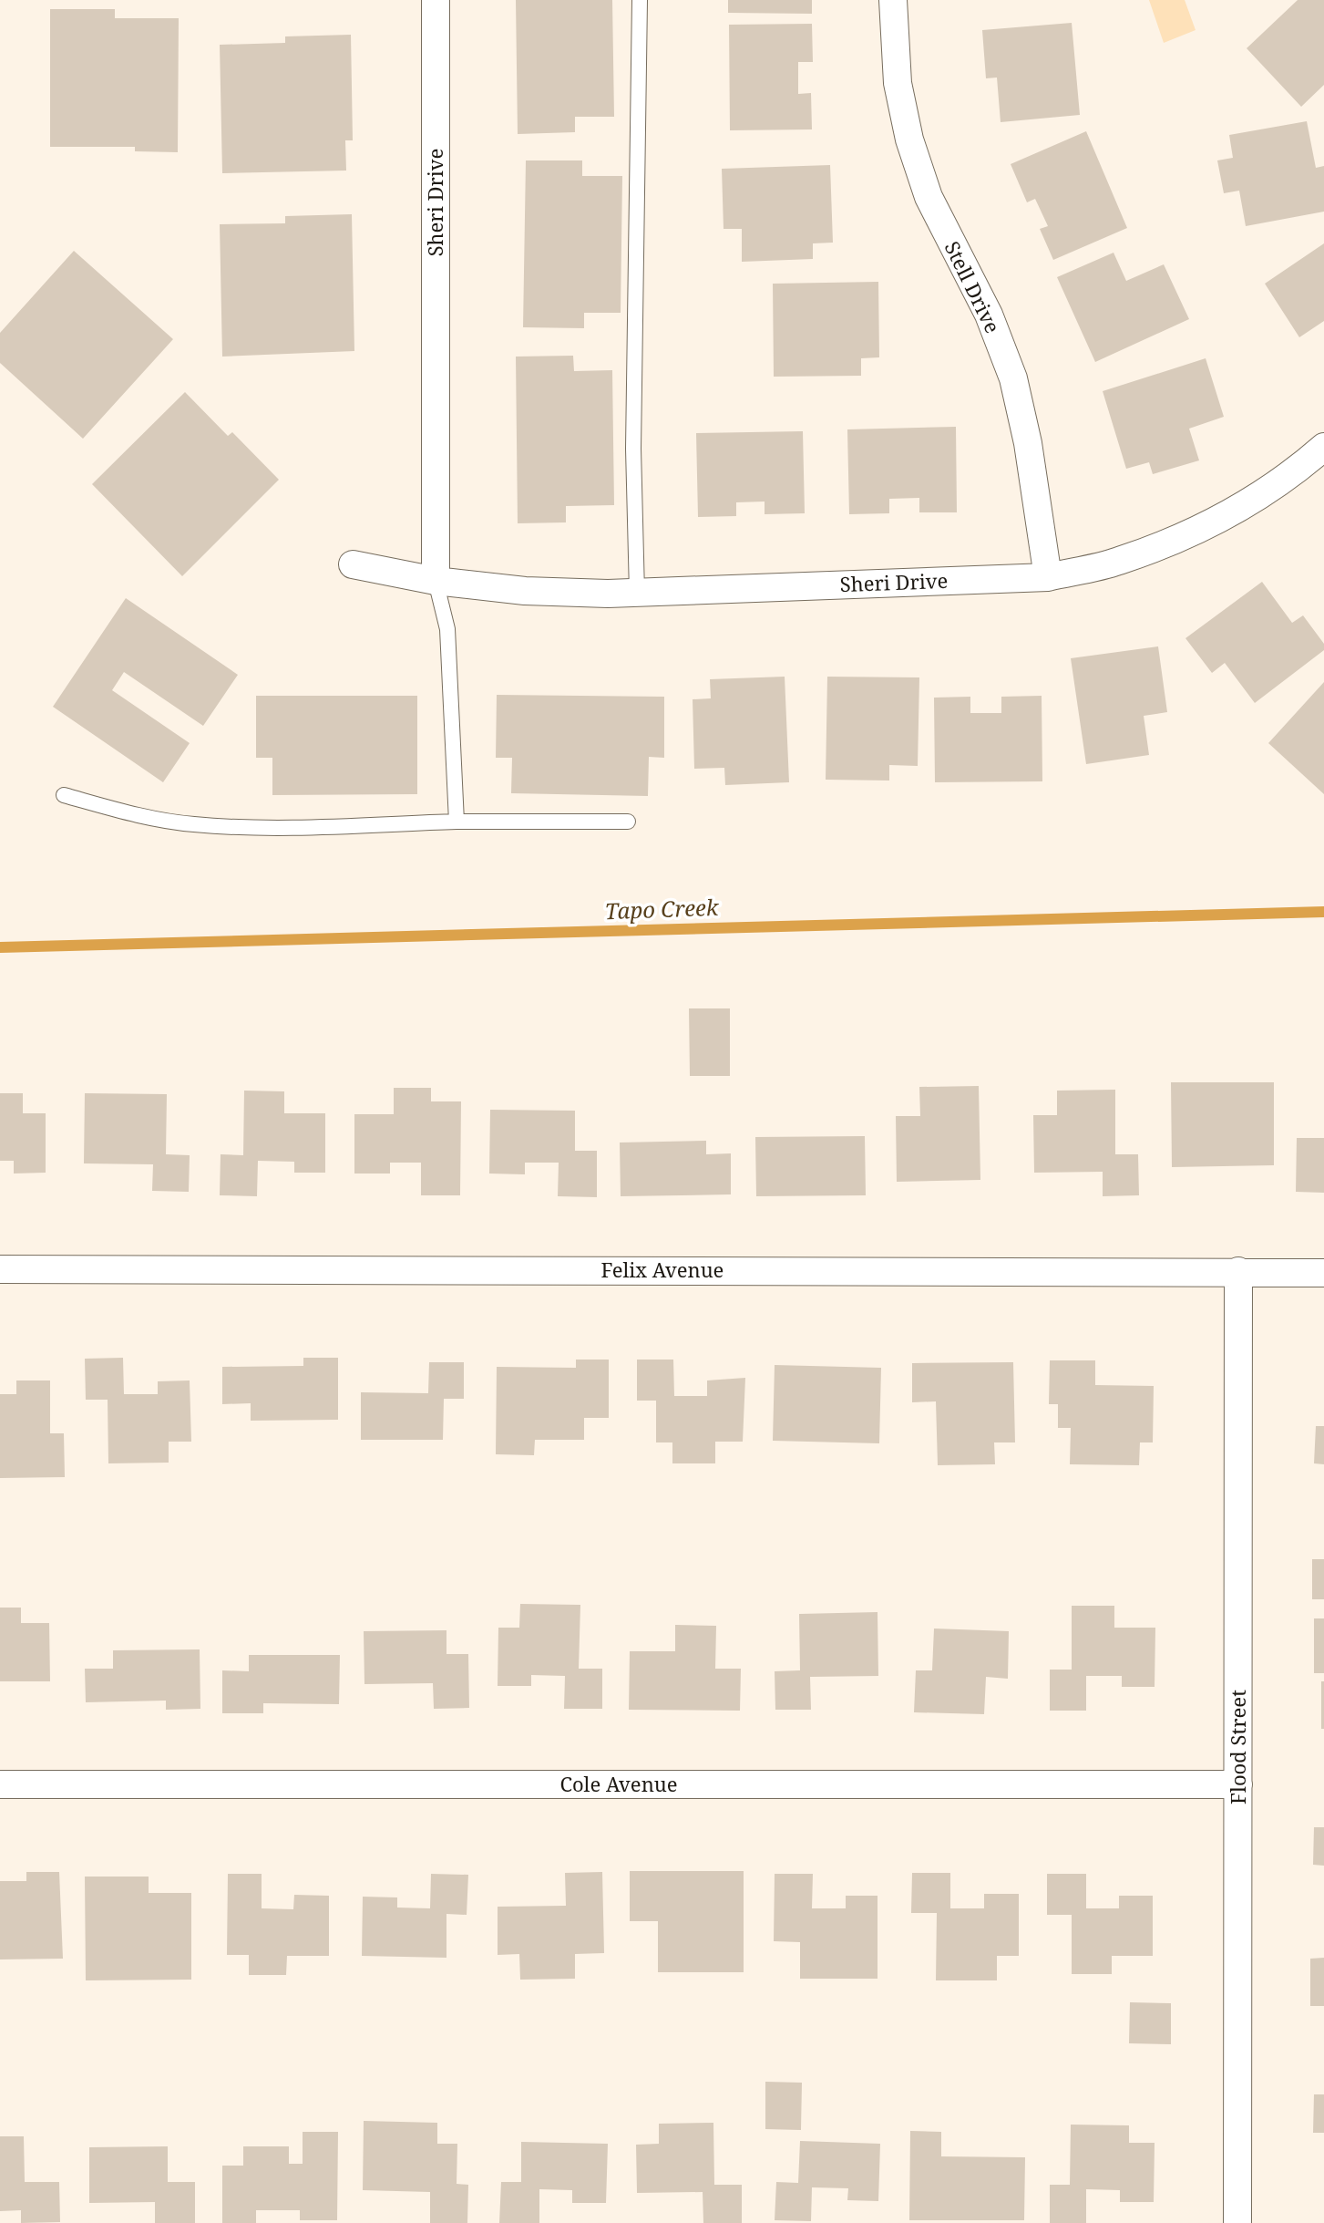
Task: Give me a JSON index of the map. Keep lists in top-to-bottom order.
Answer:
{
  "streets": {
    "street": [
      "Sheri Drive",
      "Stell Drive",
      "Felix Avenue",
      "Flood Street",
      "Cole Avenue"
    ]
  },
  "crossings": [
    ["Sheri Drive", "Stell Drive"],
    ["Felix Avenue", "Flood Street"],
    ["Flood Street", "Cole Avenue"]
  ],
  "water": ["Tapo Creek"]
}
